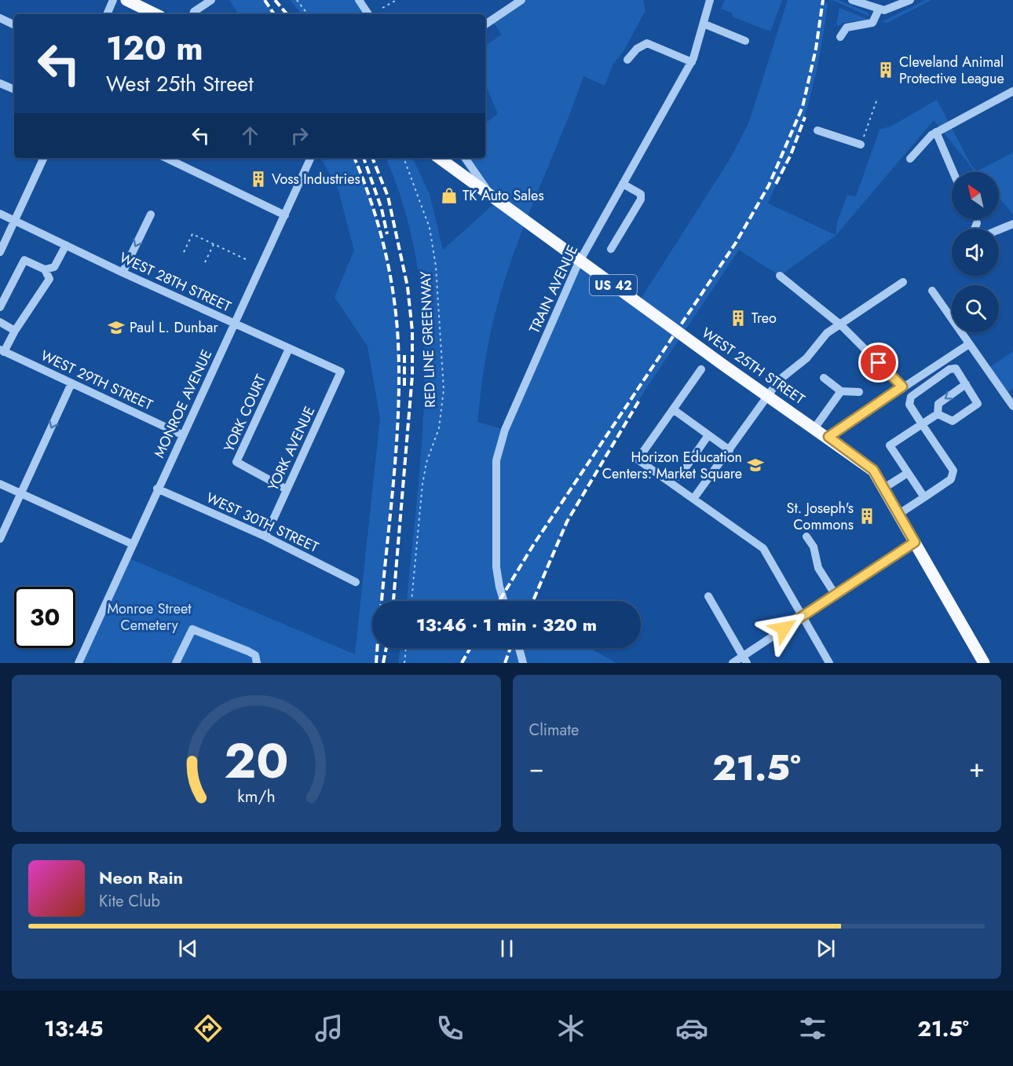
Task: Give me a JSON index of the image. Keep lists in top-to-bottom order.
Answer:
{
  "streets": {
    "main road": ["US 42", "WEST 25TH STREET"],
    "street": [
      "WEST 28TH STREET",
      "TRAIN AVENUE",
      "WEST 29TH STREET",
      "MONROE AVENUE",
      "YORK COURT",
      "YORK AVENUE",
      "WEST 30TH STREET"
    ],
    "path": ["RED LINE GREENWAY"]
  },
  "crossings": [
    ["WEST 28TH STREET", "MONROE AVENUE"],
    ["WEST 28TH STREET", "YORK COURT"],
    ["WEST 28TH STREET", "YORK AVENUE"],
    ["WEST 29TH STREET", "MONROE AVENUE"],
    ["MONROE AVENUE", "WEST 30TH STREET"],
    ["YORK COURT", "YORK AVENUE"],
    ["YORK AVENUE", "WEST 30TH STREET"]
  ],
  "parks": ["Monroe Street Cemetery"],
  "places": {
    "building": [
      "Cleveland Animal Protective League",
      "Voss Industries",
      "Treo",
      "St. Joseph's Commons"
    ],
    "shop": ["TK Auto Sales"],
    "school or university": ["Paul L. Dunbar", "Horizon Education Centers: Market Square"]
  },
  "north": "top left",
  "page": {
    "turn": ["120 m", "West 25th Street"],
    "limit": "30",
    "trip": "13:46 · 1 min · 320 m",
    "tile": "Climate",
    "heat": ["−", "21.5°", "+"],
    "song": ["Neon Rain", "Kite Club"],
    "tabs": ["13:45", "21.5°"],
    "gauge": ["20", "km/h"]
  }
}
